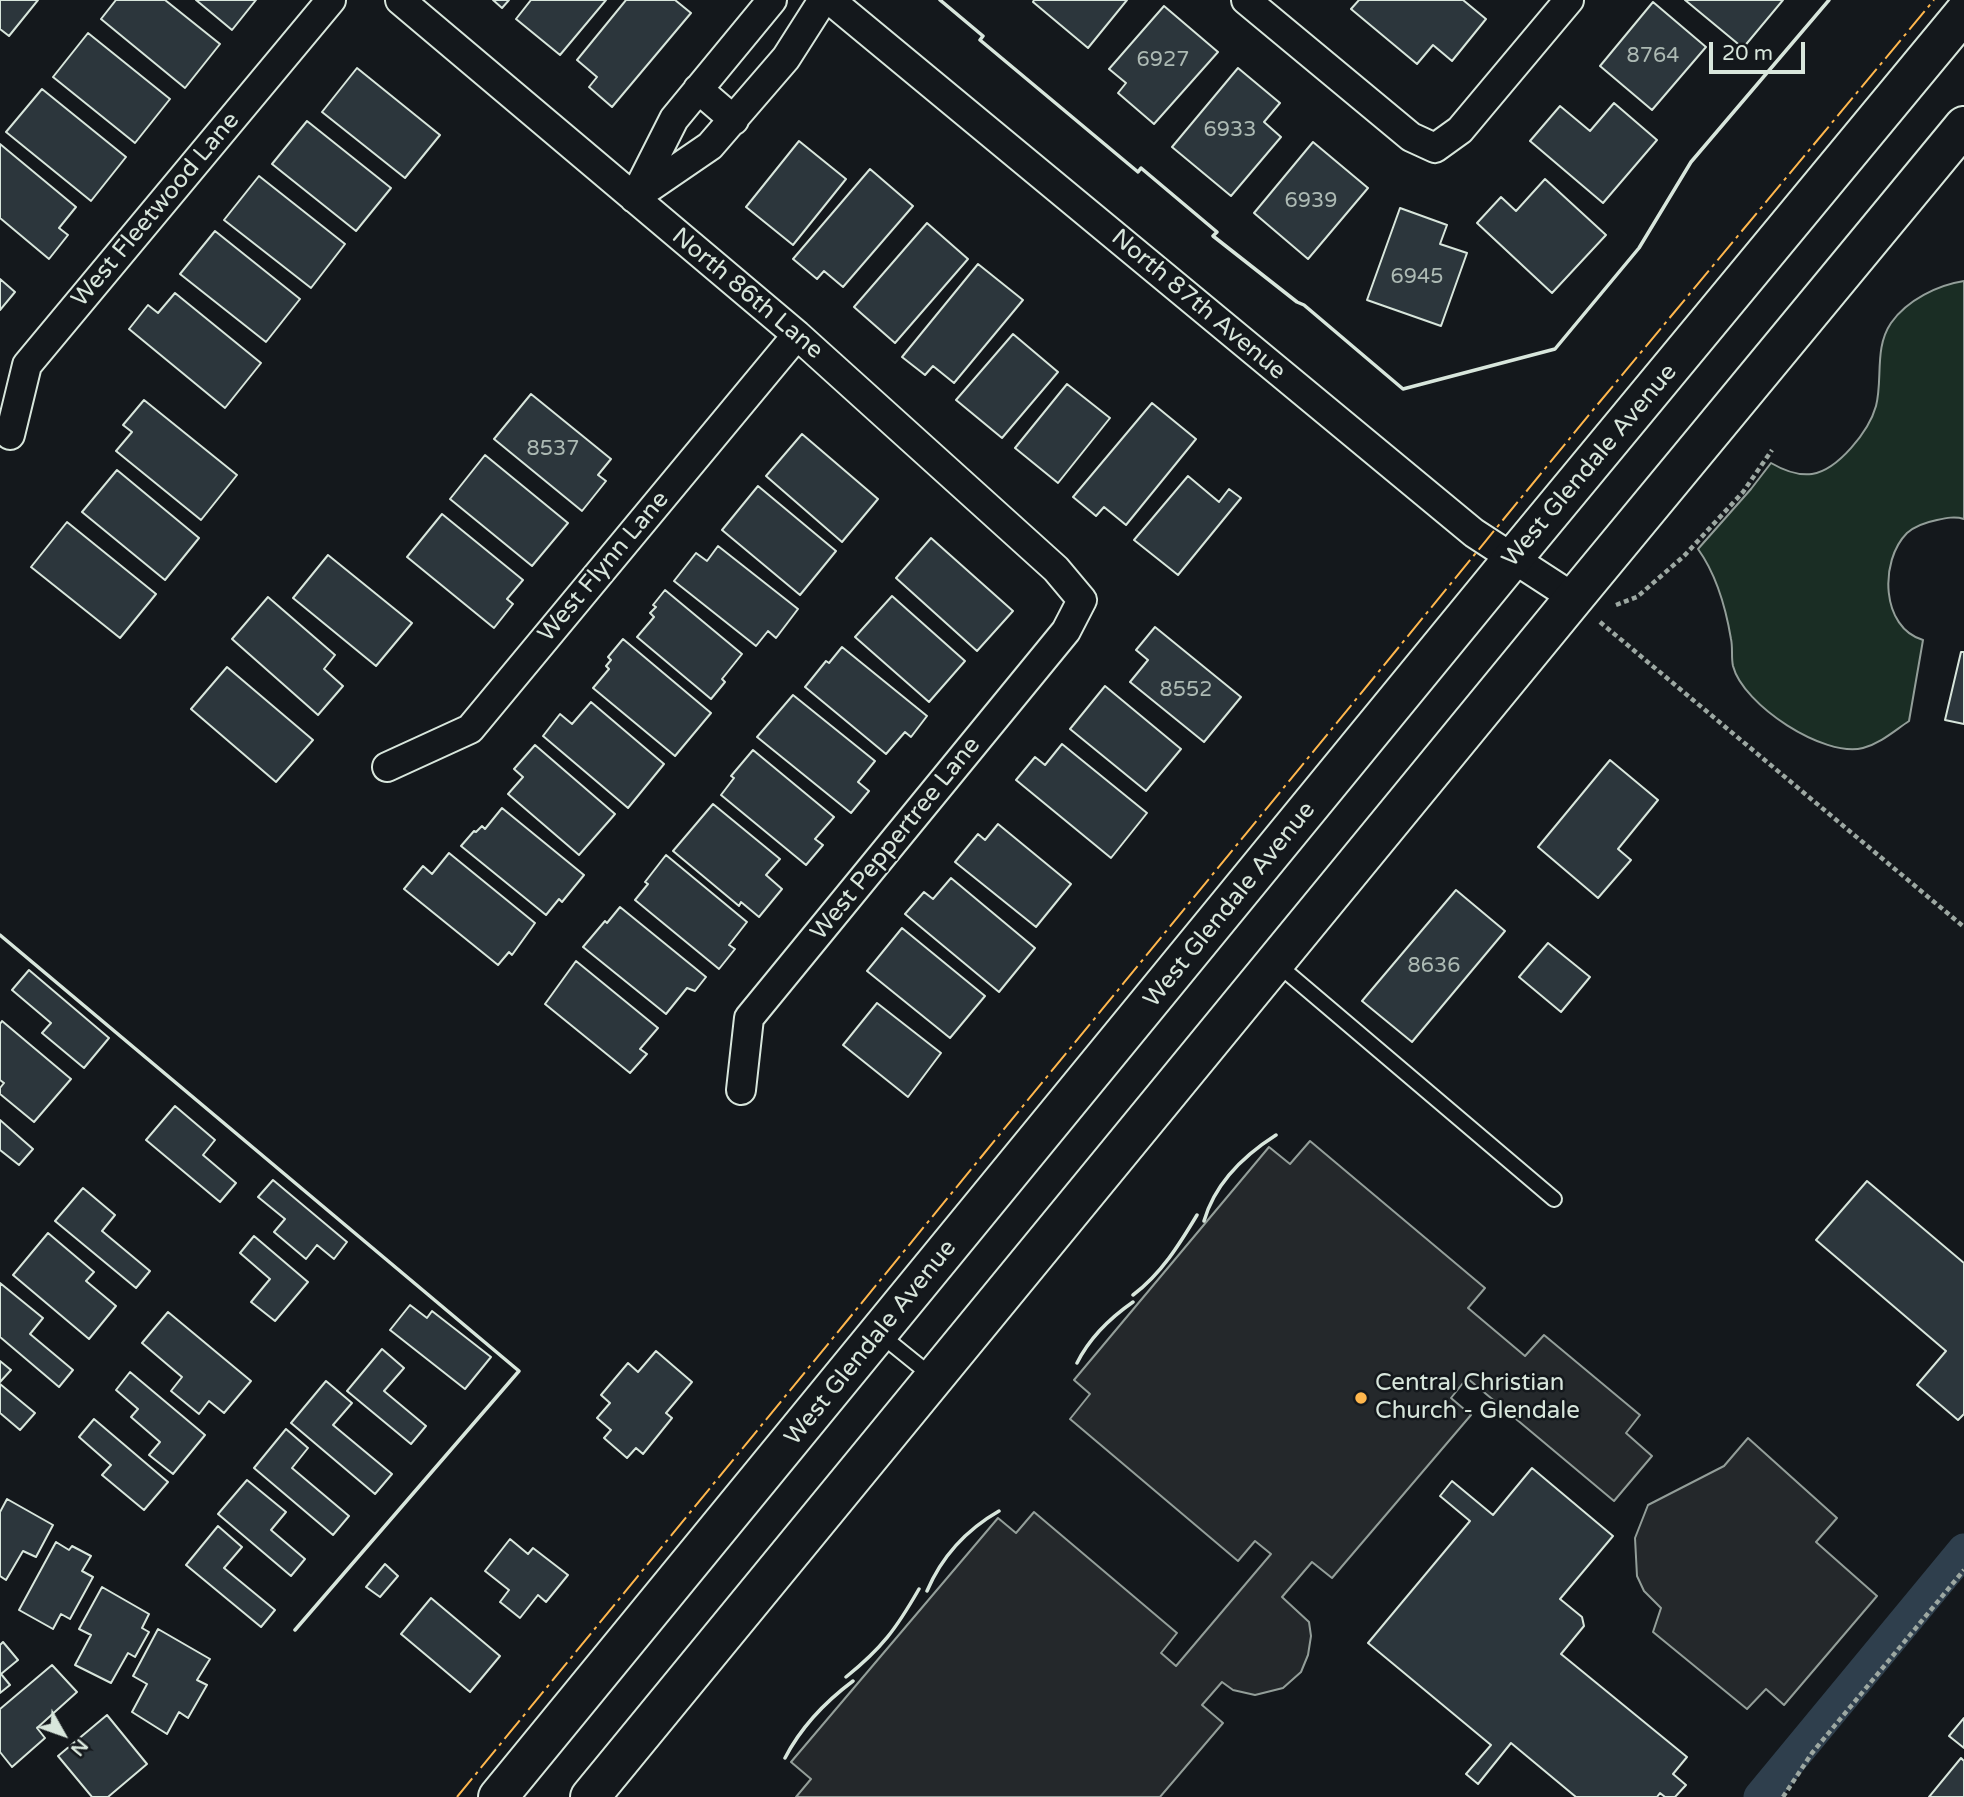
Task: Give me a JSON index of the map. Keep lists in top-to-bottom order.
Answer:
{
  "streets": {
    "main road": ["West Glendale Avenue"],
    "street": [
      "West Fleetwood Lane",
      "North 86th Lane",
      "North 87th Avenue",
      "West Flynn Lane",
      "West Peppertree Lane"
    ]
  },
  "crossings": [
    ["North 86th Lane", "West Flynn Lane"],
    ["North 86th Lane", "West Peppertree Lane"],
    ["North 87th Avenue", "West Glendale Avenue"]
  ],
  "places": ["Central Christian Church - Glendale"],
  "house_numbers": [
    "8764",
    "6927",
    "6933",
    "6939",
    "6945",
    "8537",
    "8552",
    "8636"
  ],
  "scale_bar": "20 m",
  "north": "bottom right"
}
